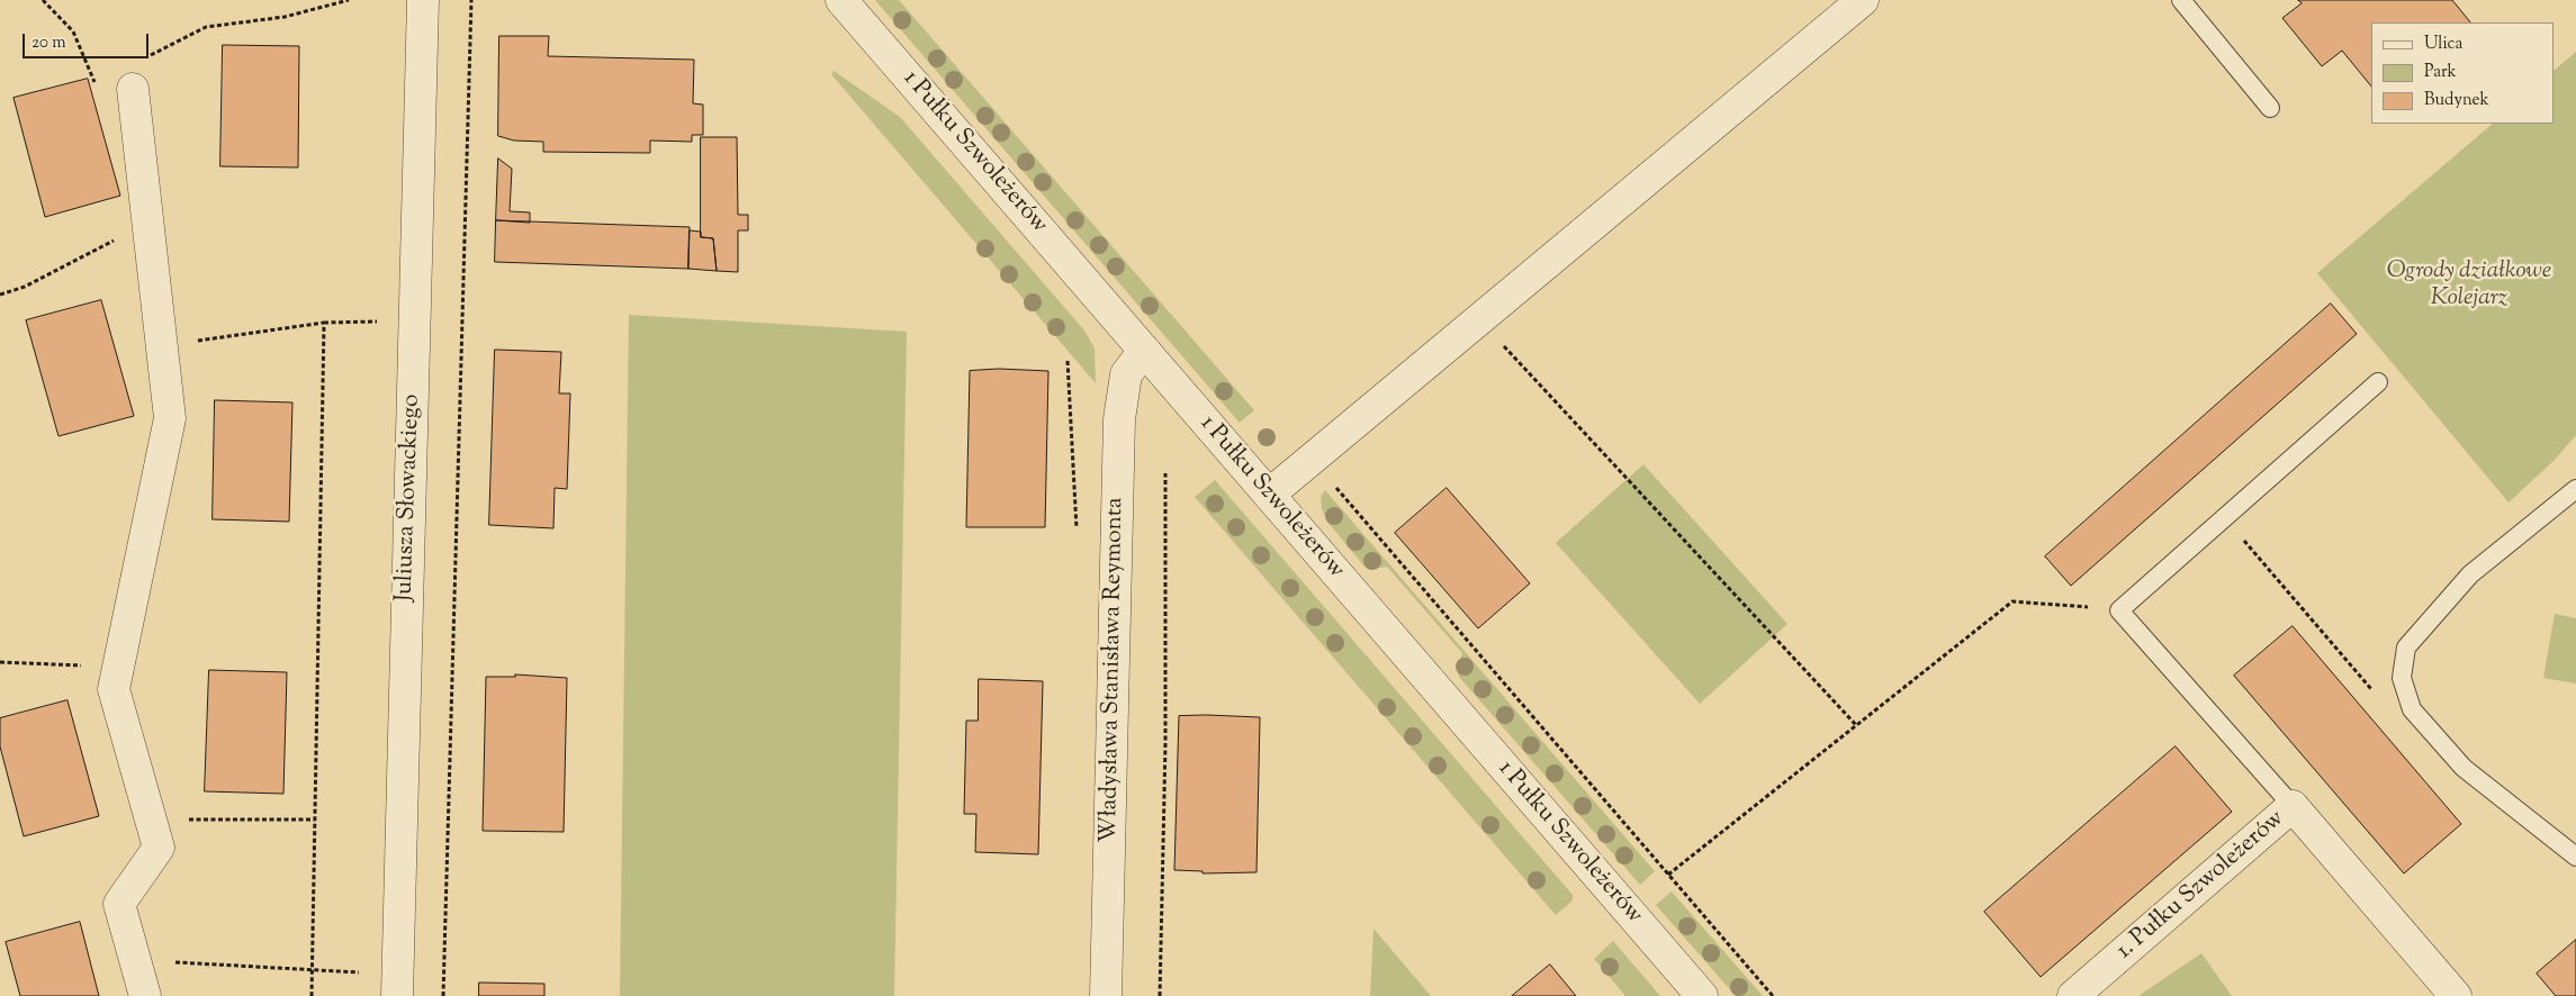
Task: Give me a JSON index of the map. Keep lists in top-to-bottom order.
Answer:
{
  "streets": {
    "street": [
      "1 Pułku Szwoleżerów",
      "Juliusza Słowackiego",
      "Władysława Stanisława Reymonta",
      "1. Pułku Szwoleżerów"
    ]
  },
  "crossings": [
    ["1 Pułku Szwoleżerów", "Władysława Stanisława Reymonta"]
  ],
  "parks": ["Ogrody działkowe Kolejarz"],
  "legend": ["Ulica", "Park", "Budynek"],
  "scale_bar": "20 m"
}
